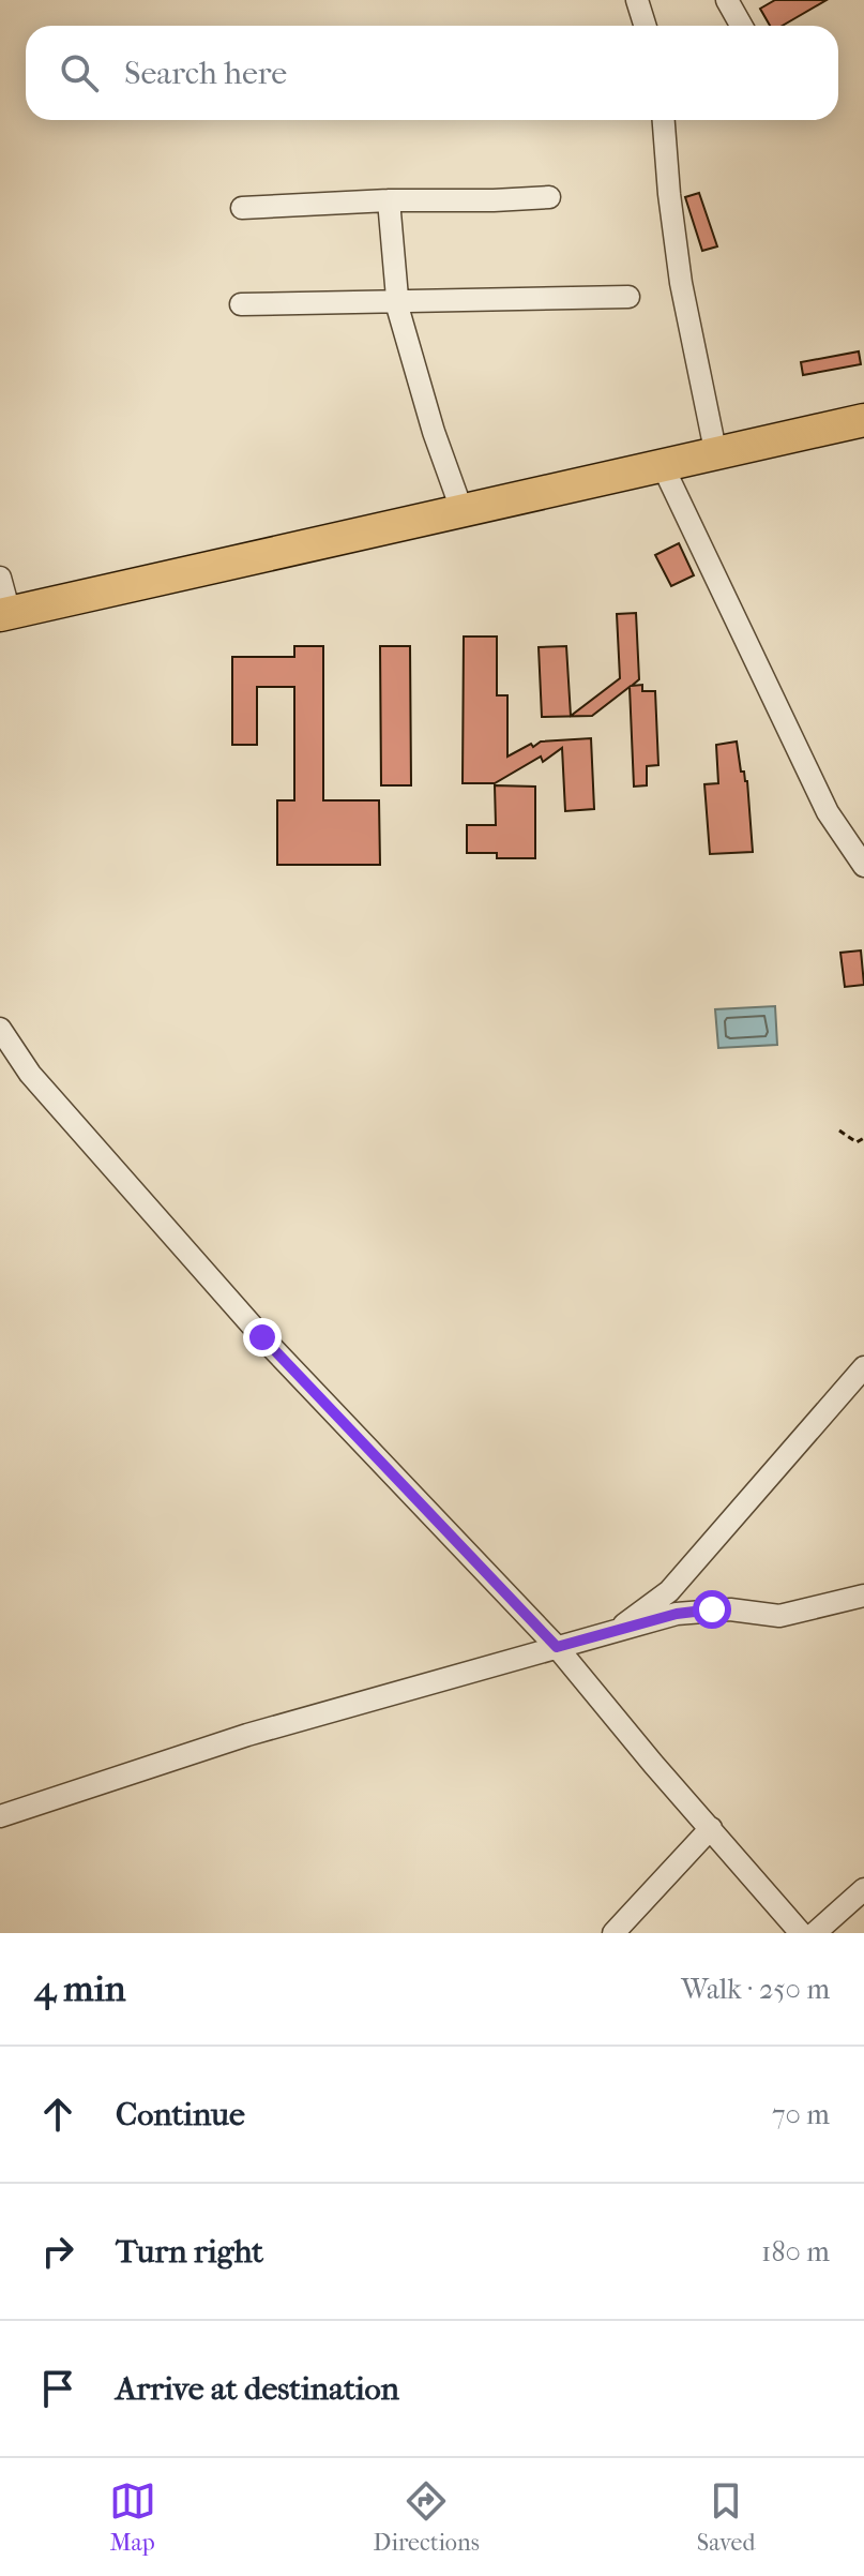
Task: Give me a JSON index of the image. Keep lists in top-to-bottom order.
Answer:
{
  "page": {
    "search": "Search here",
    "heading": ["4 min", "Walk · 250 m"],
    "list": [
      ["Continue", "70 m"],
      ["Turn right", "180 m"],
      "Arrive at destination"
    ],
    "nav": ["Map", "Directions", "Saved"]
  }
}
